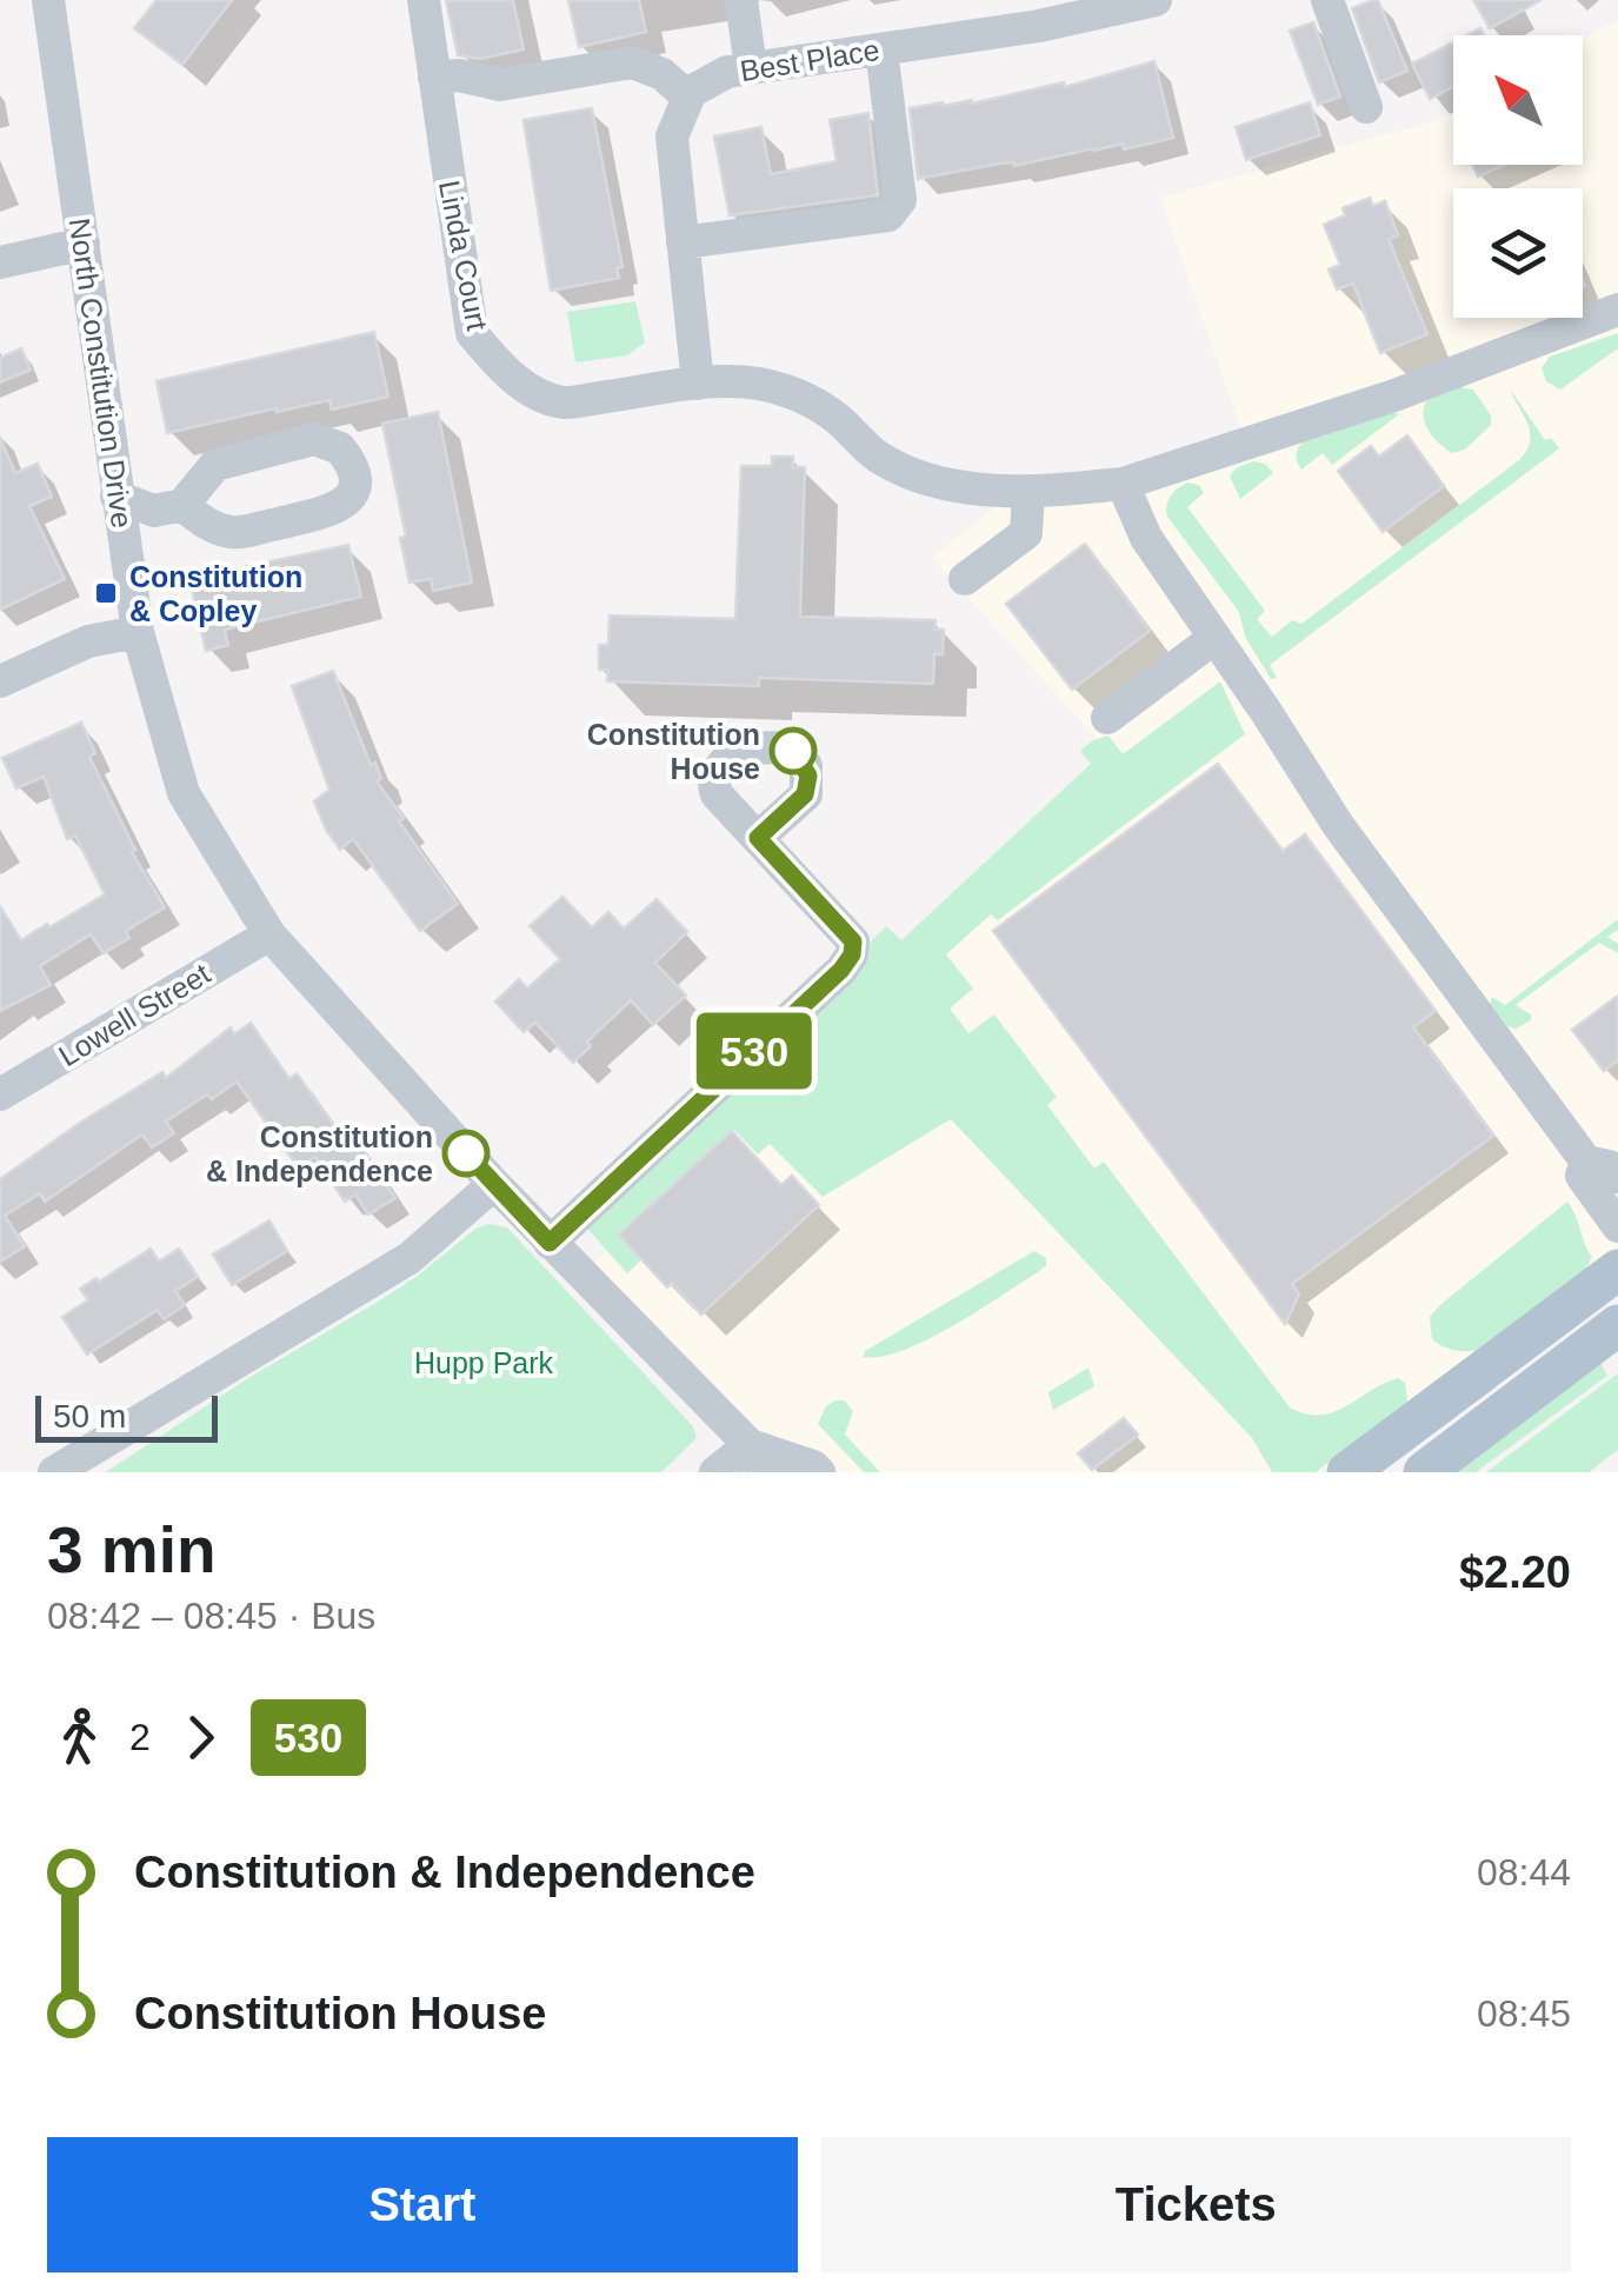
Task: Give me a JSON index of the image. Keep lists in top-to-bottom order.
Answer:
{
  "streets": {
    "street": [
      "Best Place",
      "Linda Court",
      "North Constitution Drive",
      "Lowell Street"
    ]
  },
  "crossings": [
    ["North Constitution Drive", "Lowell Street"]
  ],
  "parks": ["Hupp Park"],
  "places": {
    "transit": ["Constitution & Copley"],
    "other": ["Constitution House", "Constitution & Independence"]
  },
  "lines": ["bus line 530"],
  "scale_bar": "50 m",
  "north": "top left",
  "page": {
    "on_map": "530",
    "scale": "50 m",
    "heading": ["3 min", "08:42 – 08:45 · Bus", "$2.20"],
    "legs": ["2", "530"],
    "list": [
      {
        "name": "Constitution & Independence",
        "value": "08:44"
      },
      {
        "name": "Constitution House",
        "value": "08:45"
      }
    ],
    "buttons": ["Start", "Tickets"]
  }
}
